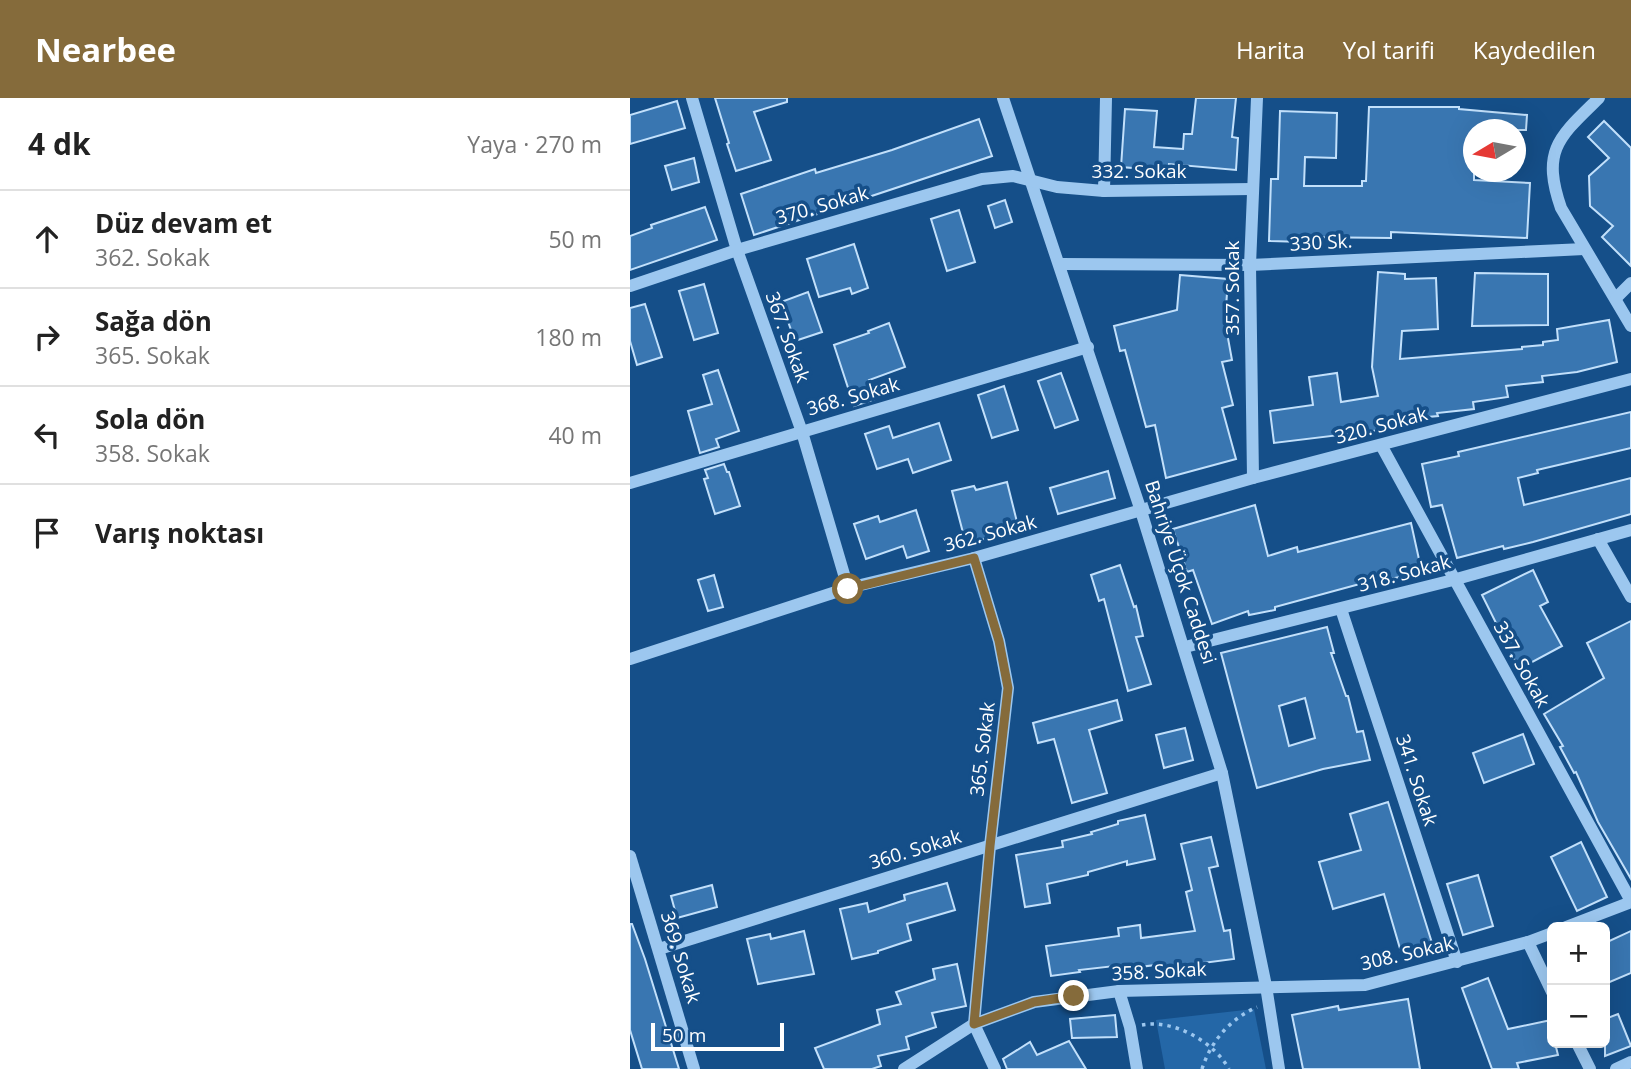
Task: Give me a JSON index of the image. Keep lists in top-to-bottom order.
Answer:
{
  "streets": {
    "street": [
      "332. Sokak",
      "370. Sokak",
      "330 Sk.",
      "357. Sokak",
      "367. Sokak",
      "368. Sokak",
      "320. Sokak",
      "362. Sokak",
      "Bahriye Üçok Caddesi",
      "318. Sokak",
      "337. Sokak",
      "365. Sokak",
      "341. Sokak",
      "360. Sokak",
      "308. Sokak",
      "369. Sokak",
      "358. Sokak"
    ]
  },
  "crossings": [
    ["332. Sokak", "370. Sokak"],
    ["332. Sokak", "357. Sokak"],
    ["332. Sokak", "Bahriye Üçok Caddesi"],
    ["370. Sokak", "367. Sokak"],
    ["370. Sokak", "Bahriye Üçok Caddesi"],
    ["330 Sk.", "357. Sokak"],
    ["330 Sk.", "Bahriye Üçok Caddesi"],
    ["357. Sokak", "320. Sokak"],
    ["367. Sokak", "368. Sokak"],
    ["367. Sokak", "362. Sokak"],
    ["368. Sokak", "Bahriye Üçok Caddesi"],
    ["320. Sokak", "362. Sokak"],
    ["320. Sokak", "Bahriye Üçok Caddesi"],
    ["320. Sokak", "337. Sokak"],
    ["362. Sokak", "Bahriye Üçok Caddesi"],
    ["362. Sokak", "365. Sokak"],
    ["Bahriye Üçok Caddesi", "318. Sokak"],
    ["Bahriye Üçok Caddesi", "360. Sokak"],
    ["Bahriye Üçok Caddesi", "308. Sokak"],
    ["Bahriye Üçok Caddesi", "358. Sokak"],
    ["318. Sokak", "337. Sokak"],
    ["318. Sokak", "341. Sokak"],
    ["365. Sokak", "360. Sokak"],
    ["365. Sokak", "358. Sokak"],
    ["341. Sokak", "308. Sokak"],
    ["360. Sokak", "369. Sokak"],
    ["308. Sokak", "358. Sokak"]
  ],
  "scale_bar": "50 m",
  "north": "left",
  "page": {
    "header": "Nearbee",
    "nav": ["Harita", "Yol tarifi", "Kaydedilen"],
    "heading": ["4 dk", "Yaya · 270 m"],
    "list": [
      ["Düz devam et", "362. Sokak", "50 m"],
      ["Sağa dön", "365. Sokak", "180 m"],
      ["Sola dön", "358. Sokak", "40 m"],
      "Varış noktası"
    ],
    "map_buttons": ["+", "−"],
    "scale": "50 m"
  }
}
